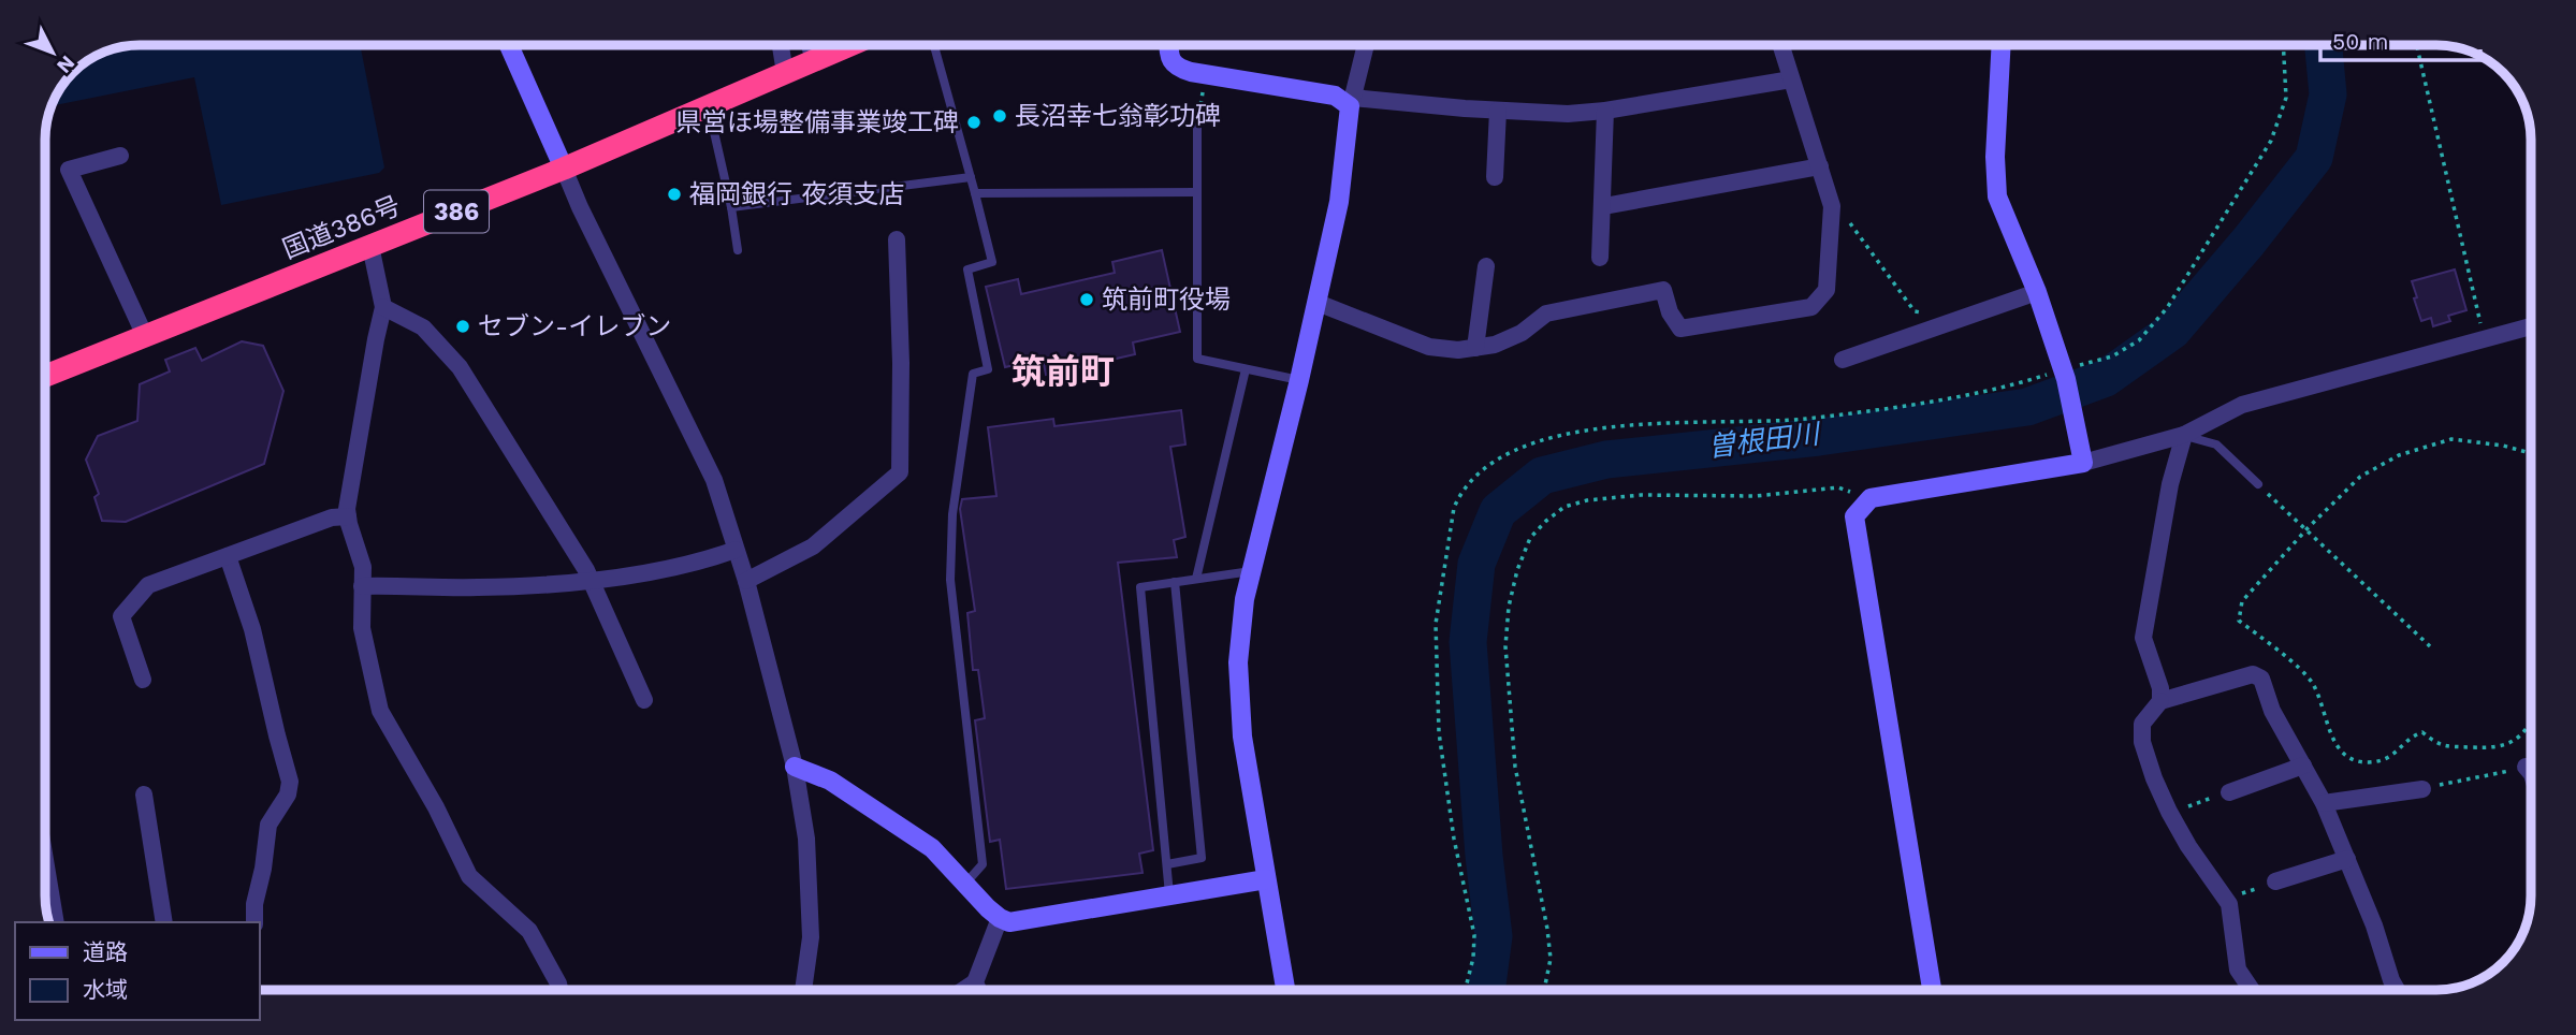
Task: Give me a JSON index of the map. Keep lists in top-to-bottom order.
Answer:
{
  "streets": {
    "highway": ["386", "国道386号"]
  },
  "districts": ["筑前町"],
  "water": ["曽根田川"],
  "places": [
    "長沼幸七翁彰功碑",
    "県営ほ場整備事業竣工碑",
    "福岡銀行 夜須支店",
    "筑前町役場",
    "セブン-イレブン"
  ],
  "legend": ["道路", "水域"],
  "scale_bar": "50 m",
  "north": "bottom right"
}
